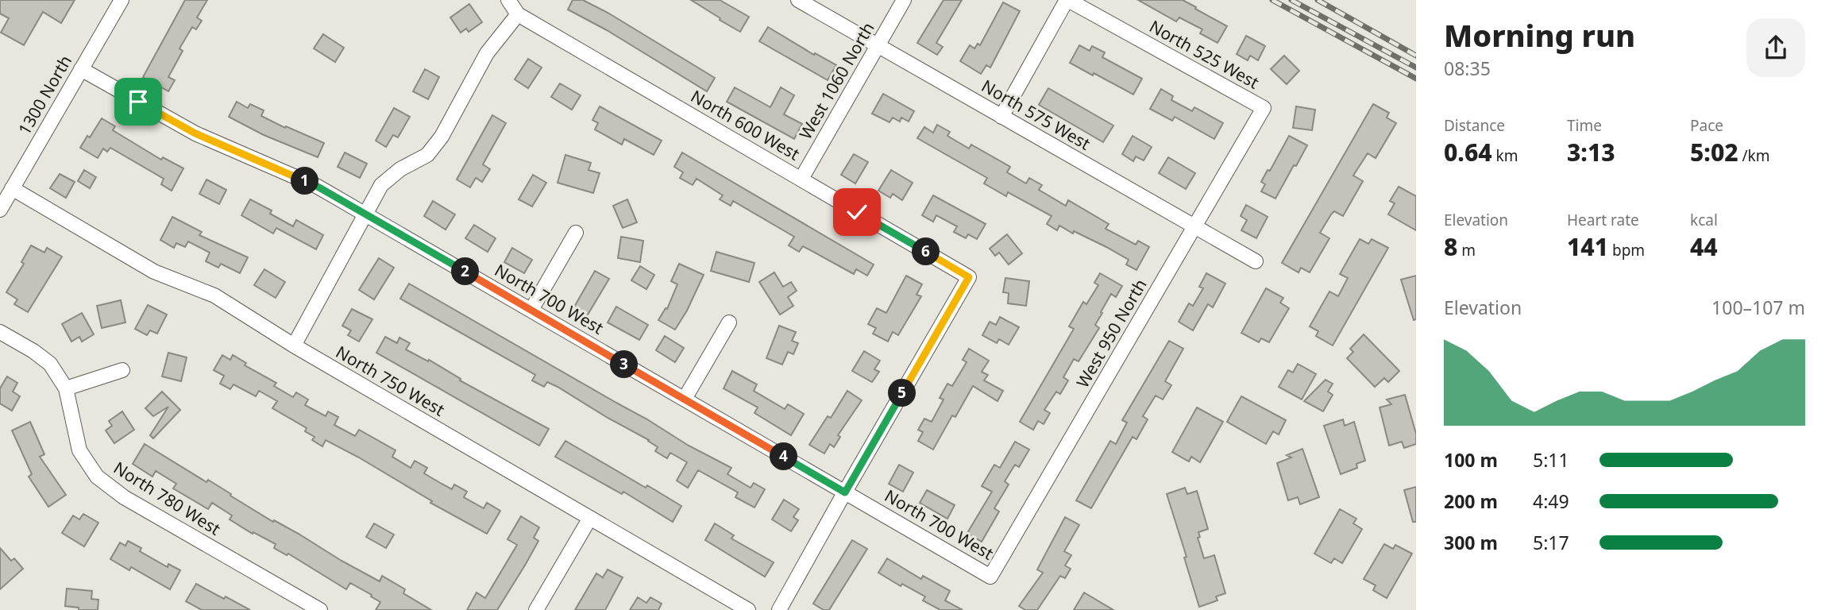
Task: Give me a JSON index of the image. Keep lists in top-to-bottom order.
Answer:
{
  "streets": {
    "street": [
      "North 525 West",
      "West 1060 North",
      "1300 North",
      "North 575 West",
      "North 600 West",
      "North 700 West",
      "West 950 North",
      "North 750 West",
      "North 780 West"
    ]
  },
  "crossings": [
    ["North 525 West", "West 950 North"],
    ["West 1060 North", "North 575 West"],
    ["West 1060 North", "North 600 West"],
    ["1300 North", "North 700 West"],
    ["1300 North", "North 750 West"],
    ["North 575 West", "West 950 North"],
    ["North 600 West", "North 700 West"],
    ["North 700 West", "West 950 North"]
  ],
  "page": {
    "heading": ["Morning run", "08:35"],
    "stats": [
      ["Distance", "0.64 km"],
      ["Time", "3:13"],
      ["Pace", "5:02 /km"],
      ["Elevation", "8 m"],
      ["Heart rate", "141 bpm"],
      ["kcal", "44"]
    ],
    "pins": [
      "1",
      "6",
      "2",
      "3",
      "5",
      "4"
    ],
    "chart": ["Elevation", "100–107 m"],
    "list": [
      {
        "name": "100 m",
        "note": "5:11"
      },
      {
        "name": "200 m",
        "note": "4:49"
      },
      {
        "name": "300 m",
        "note": "5:17"
      }
    ]
  }
}
